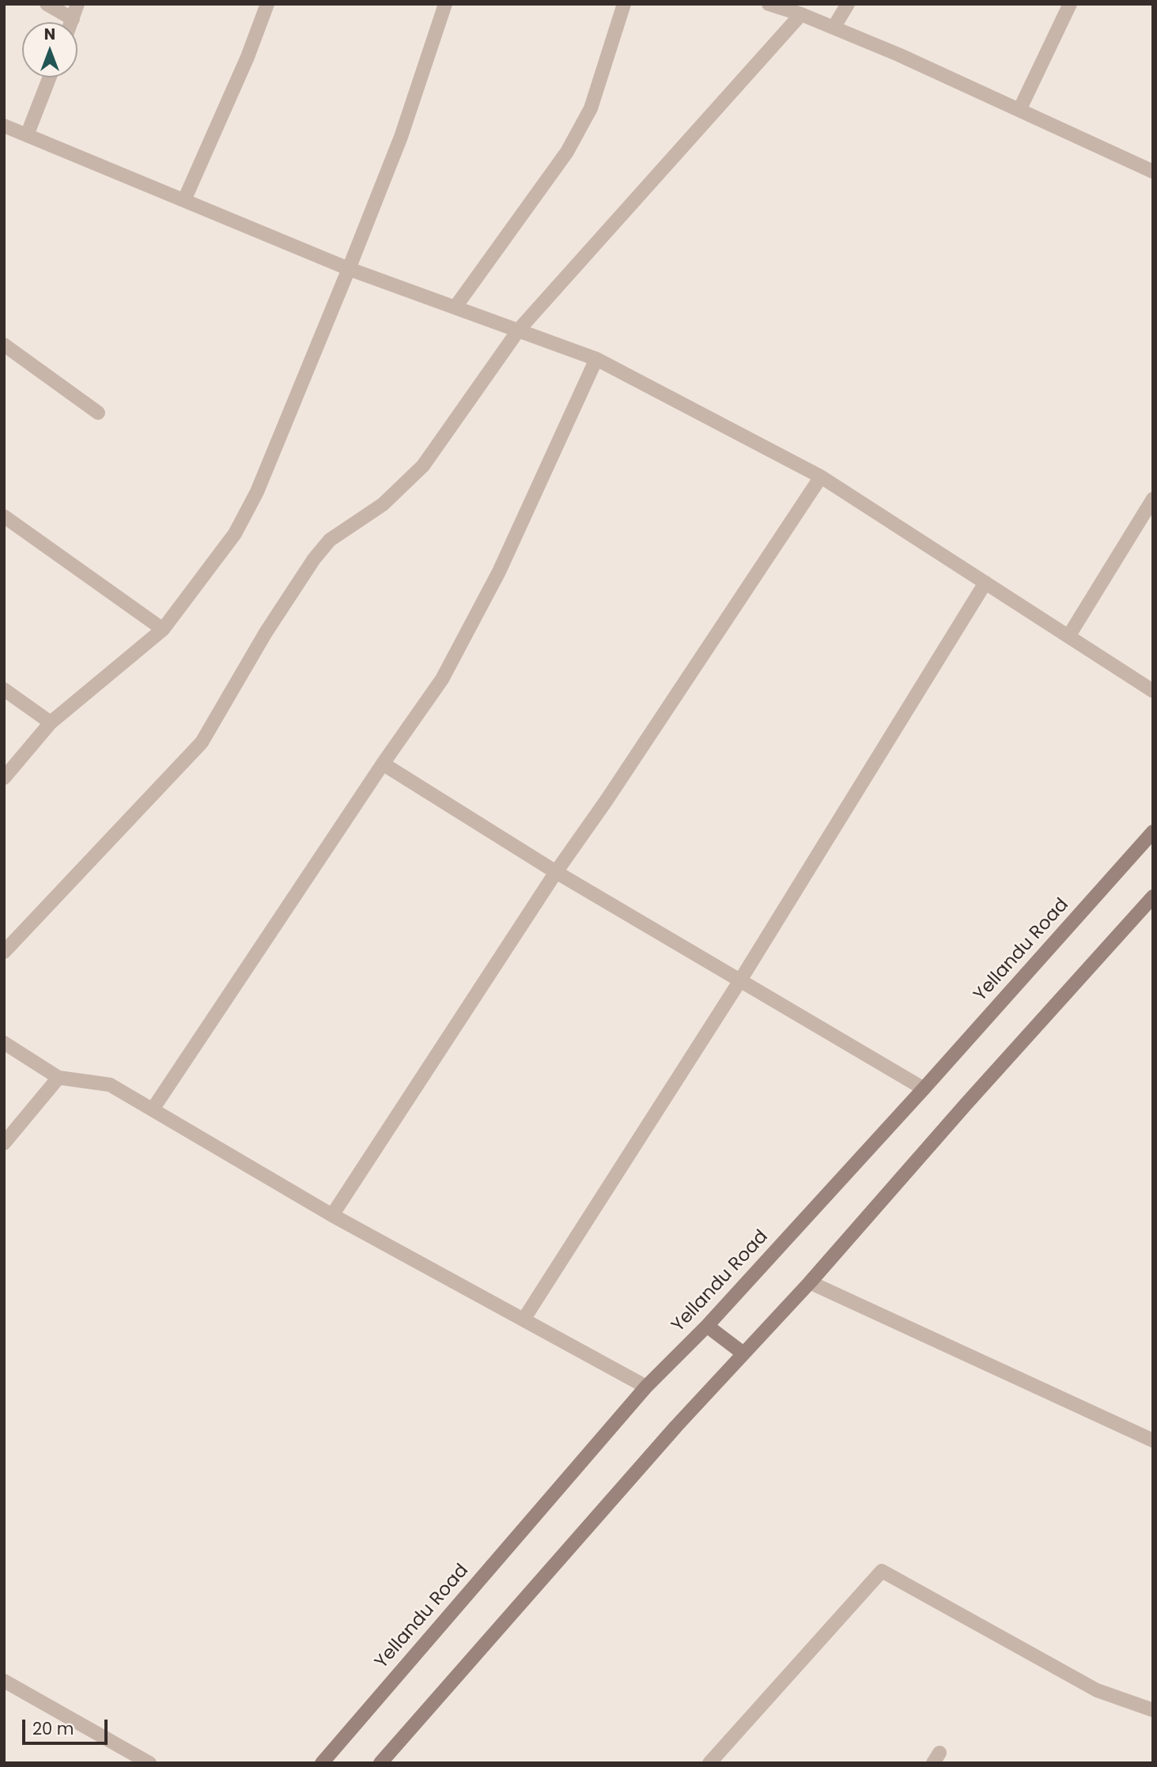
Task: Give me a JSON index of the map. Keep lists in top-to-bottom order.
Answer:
{
  "streets": {
    "main road": ["Yellandu Road"]
  },
  "scale_bar": "20 m",
  "north": "top"
}
